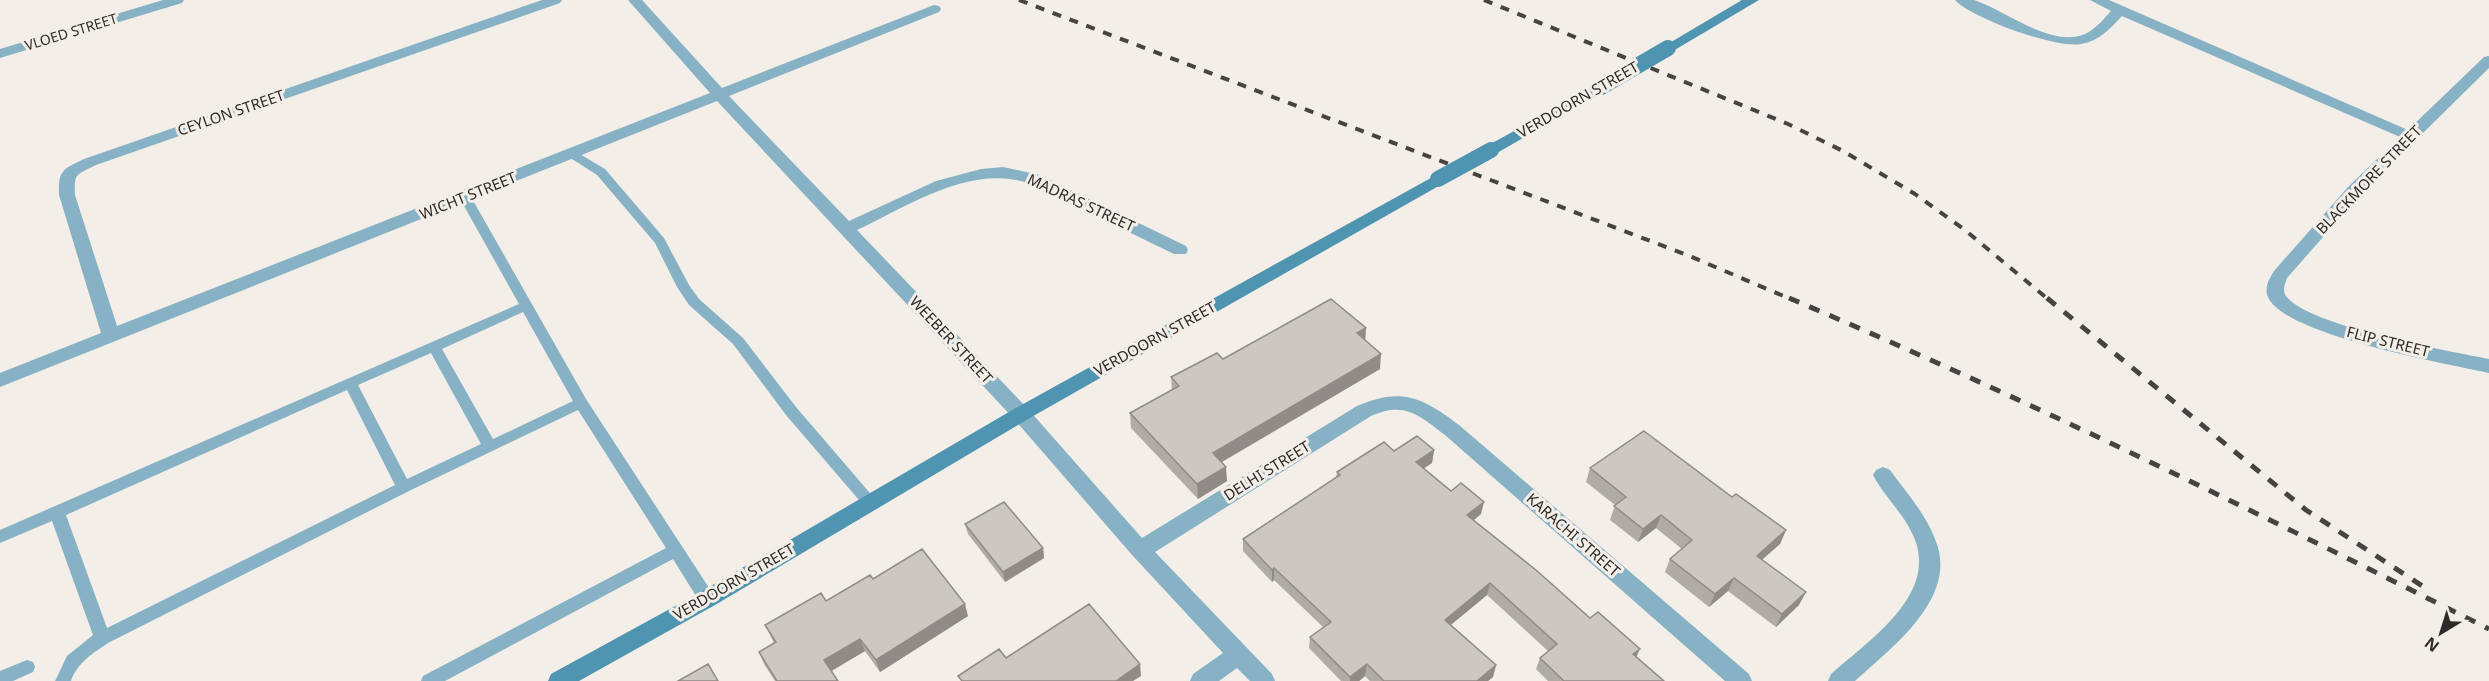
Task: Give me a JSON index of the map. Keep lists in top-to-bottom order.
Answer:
{
  "streets": {
    "street": [
      "VLOED STREET",
      "VERDOORN STREET",
      "CEYLON STREET",
      "BLACKMORE STREET",
      "WICHT STREET",
      "MADRAS STREET",
      "WEEBER STREET",
      "FLIP STREET",
      "DELHI STREET",
      "KARACHI STREET"
    ]
  },
  "crossings": [
    ["VERDOORN STREET", "WEEBER STREET"],
    ["CEYLON STREET", "WICHT STREET"],
    ["BLACKMORE STREET", "FLIP STREET"],
    ["WICHT STREET", "WEEBER STREET"],
    ["MADRAS STREET", "WEEBER STREET"],
    ["WEEBER STREET", "DELHI STREET"],
    ["DELHI STREET", "KARACHI STREET"]
  ],
  "north": "bottom left"
}
